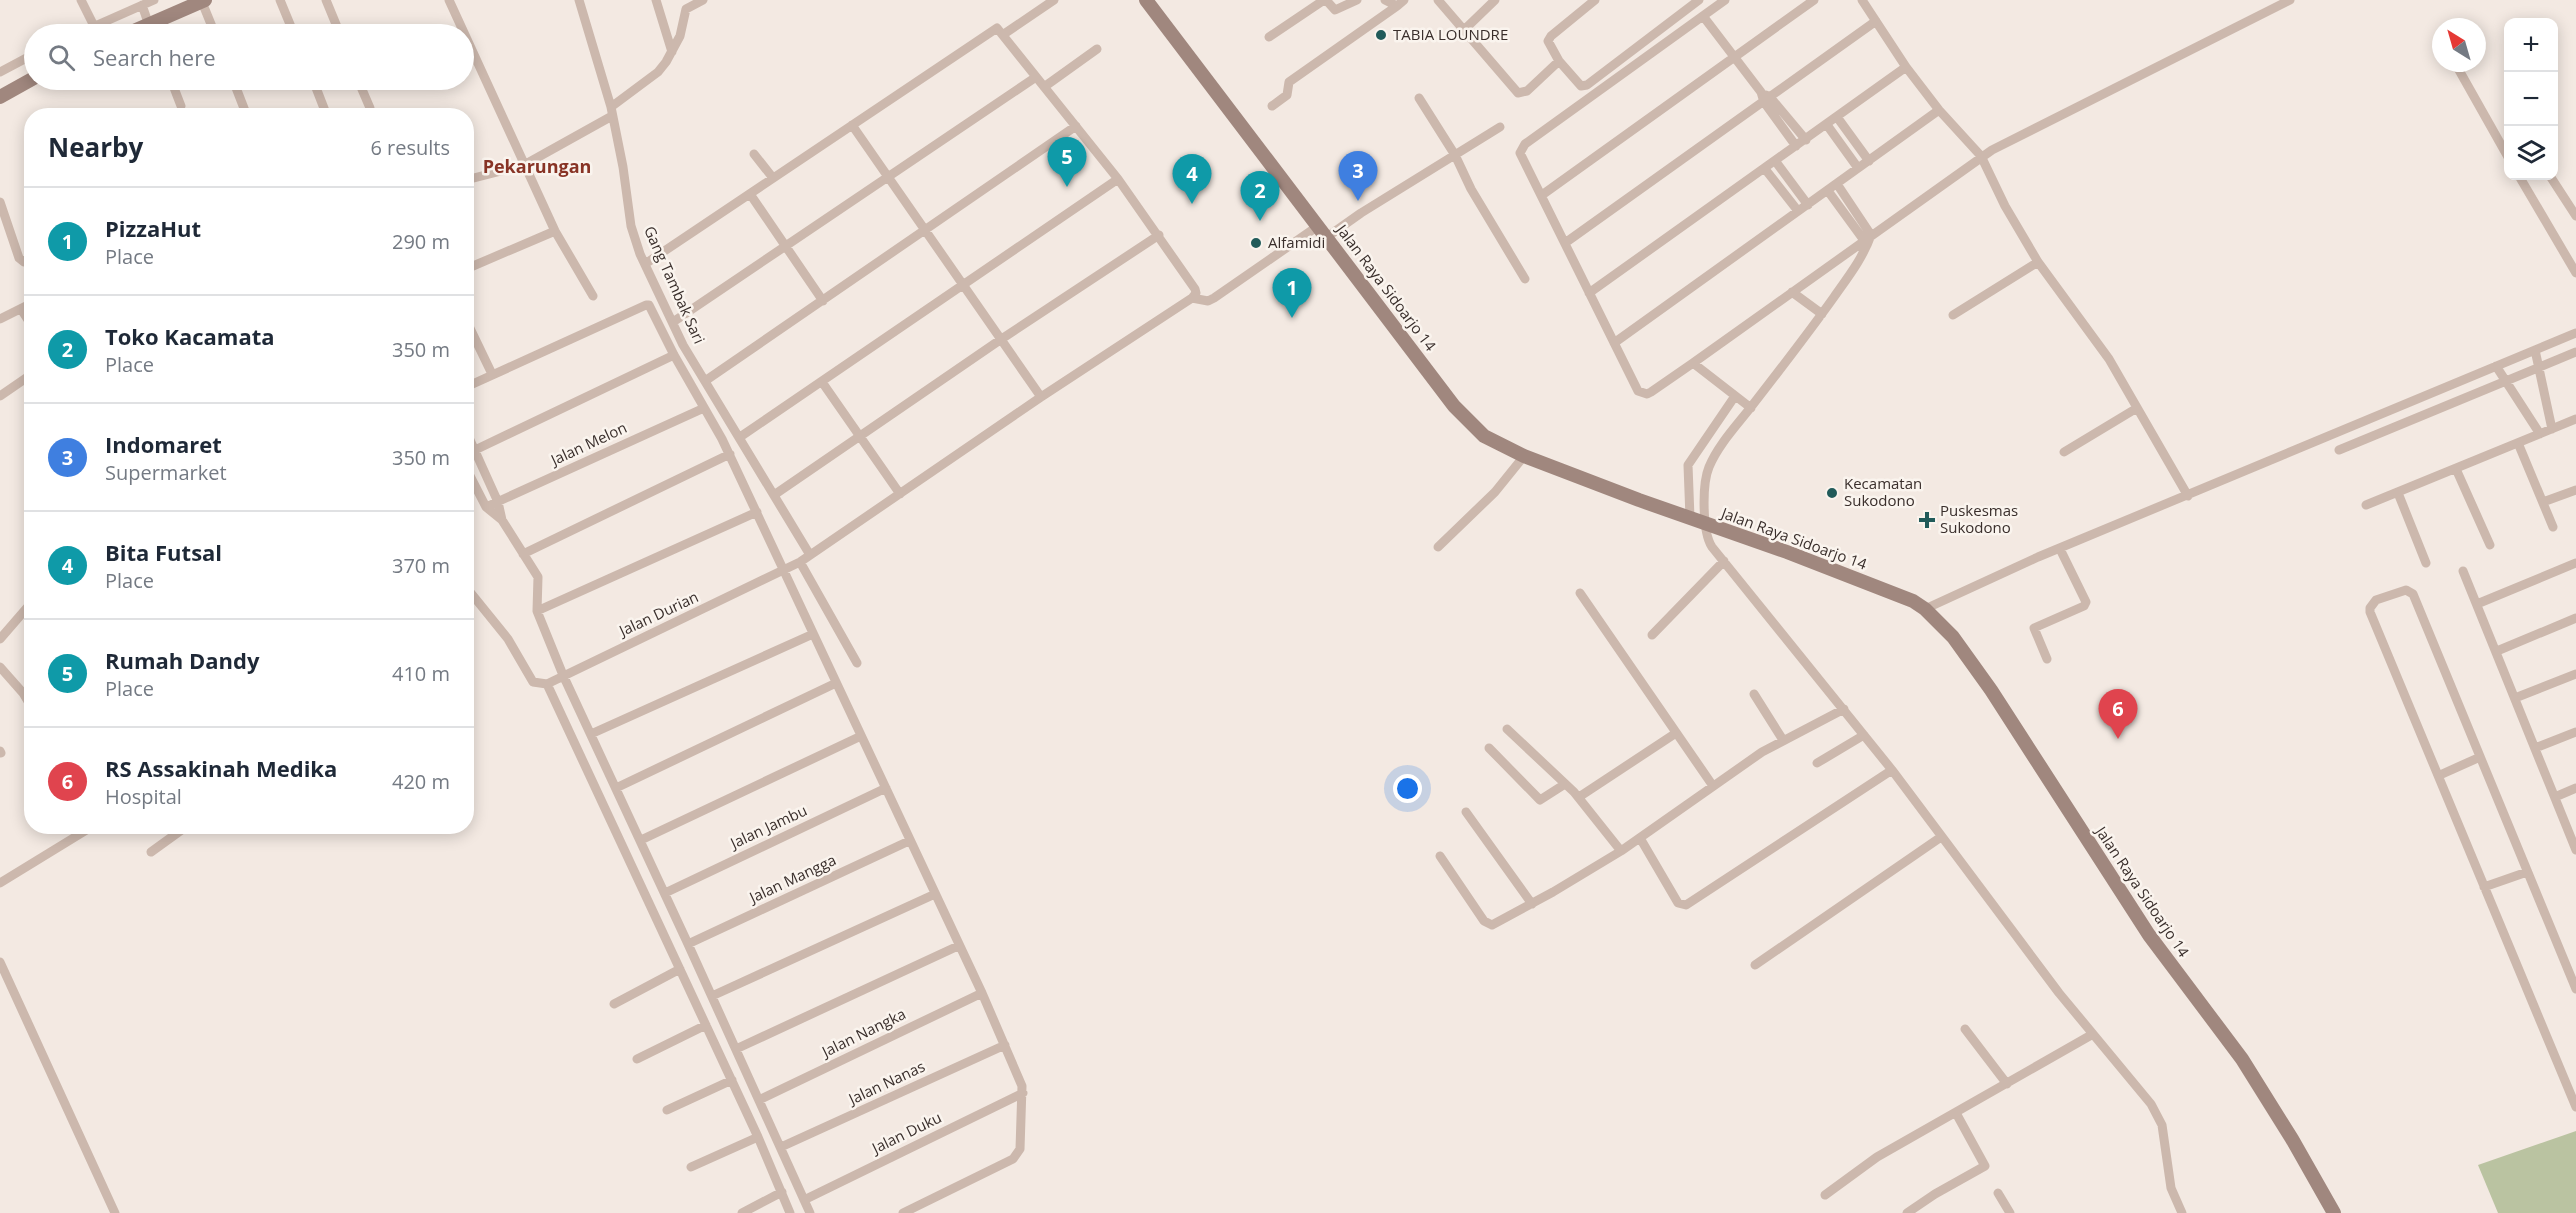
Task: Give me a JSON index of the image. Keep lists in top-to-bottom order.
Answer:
{
  "streets": {
    "main road": ["Jalan Raya Sidoarjo 14"],
    "street": [
      "Gang Tambak Sari",
      "Jalan Melon",
      "Jalan Durian",
      "Jalan Jambu",
      "Jalan Mangga",
      "Jalan Nangka",
      "Jalan Nanas",
      "Jalan Duku"
    ]
  },
  "crossings": [
    ["Gang Tambak Sari", "Jalan Durian"]
  ],
  "districts": ["Pekarungan"],
  "places": {
    "other": ["TABIA LOUNDRE", "Alfamidi", "Kecamatan Sukodono"],
    "health": ["Puskesmas Sukodono"]
  },
  "north": "top left",
  "page": {
    "map_buttons": ["+", "−"],
    "search": "Search here",
    "heading": ["Nearby", "6 results"],
    "pins": [
      "5",
      "3",
      "4",
      "2",
      "1",
      "6"
    ],
    "list": [
      {
        "mark": "1",
        "name": "PizzaHut",
        "note": "Place",
        "value": "290 m"
      },
      {
        "mark": "2",
        "name": "Toko Kacamata",
        "note": "Place",
        "value": "350 m"
      },
      {
        "mark": "3",
        "name": "Indomaret",
        "note": "Supermarket",
        "value": "350 m"
      },
      {
        "mark": "4",
        "name": "Bita Futsal",
        "note": "Place",
        "value": "370 m"
      },
      {
        "mark": "5",
        "name": "Rumah Dandy",
        "note": "Place",
        "value": "410 m"
      },
      {
        "mark": "6",
        "name": "RS Assakinah Medika",
        "note": "Hospital",
        "value": "420 m"
      }
    ]
  }
}
